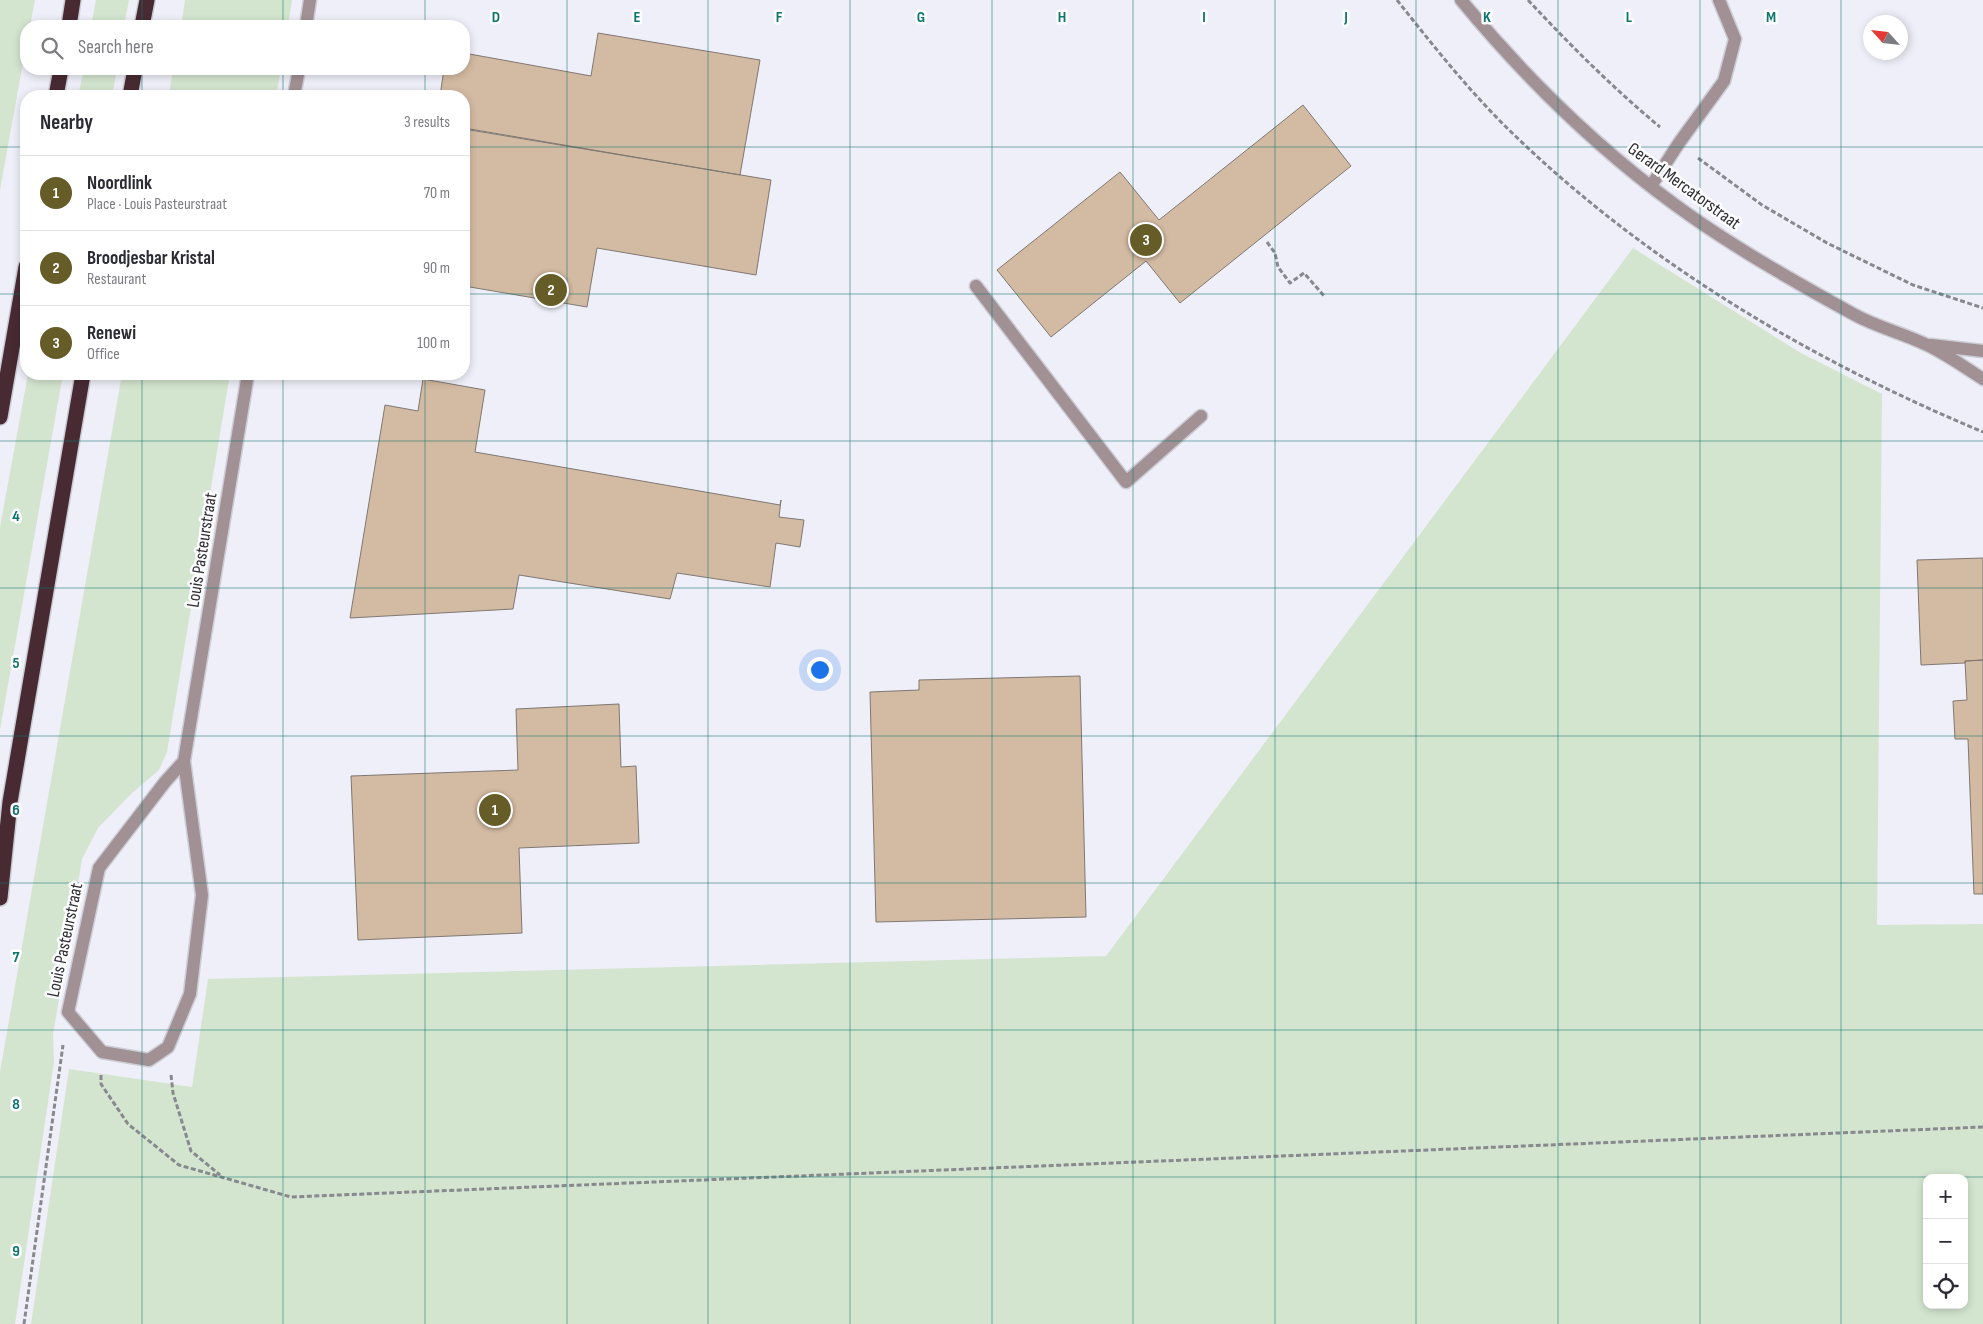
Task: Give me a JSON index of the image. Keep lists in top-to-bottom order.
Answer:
{
  "streets": {
    "street": ["Gerard Mercatorstraat", "Louis Pasteurstraat"]
  },
  "north": "top left",
  "page": {
    "search": "Search here",
    "heading": ["Nearby", "3 results"],
    "list": [
      {
        "mark": "1",
        "name": "Noordlink",
        "note": "Place · Louis Pasteurstraat",
        "value": "70 m"
      },
      {
        "mark": "2",
        "name": "Broodjesbar Kristal",
        "note": "Restaurant",
        "value": "90 m"
      },
      {
        "mark": "3",
        "name": "Renewi",
        "note": "Office",
        "value": "100 m"
      }
    ],
    "pins": ["3", "2", "1"],
    "map_buttons": ["+", "−"]
  },
  "grid": {
    "columns": [
      "D",
      "E",
      "F",
      "G",
      "H",
      "I",
      "J",
      "K",
      "L",
      "M"
    ],
    "rows": [
      "4",
      "5",
      "6",
      "7",
      "8",
      "9"
    ]
  }
}
